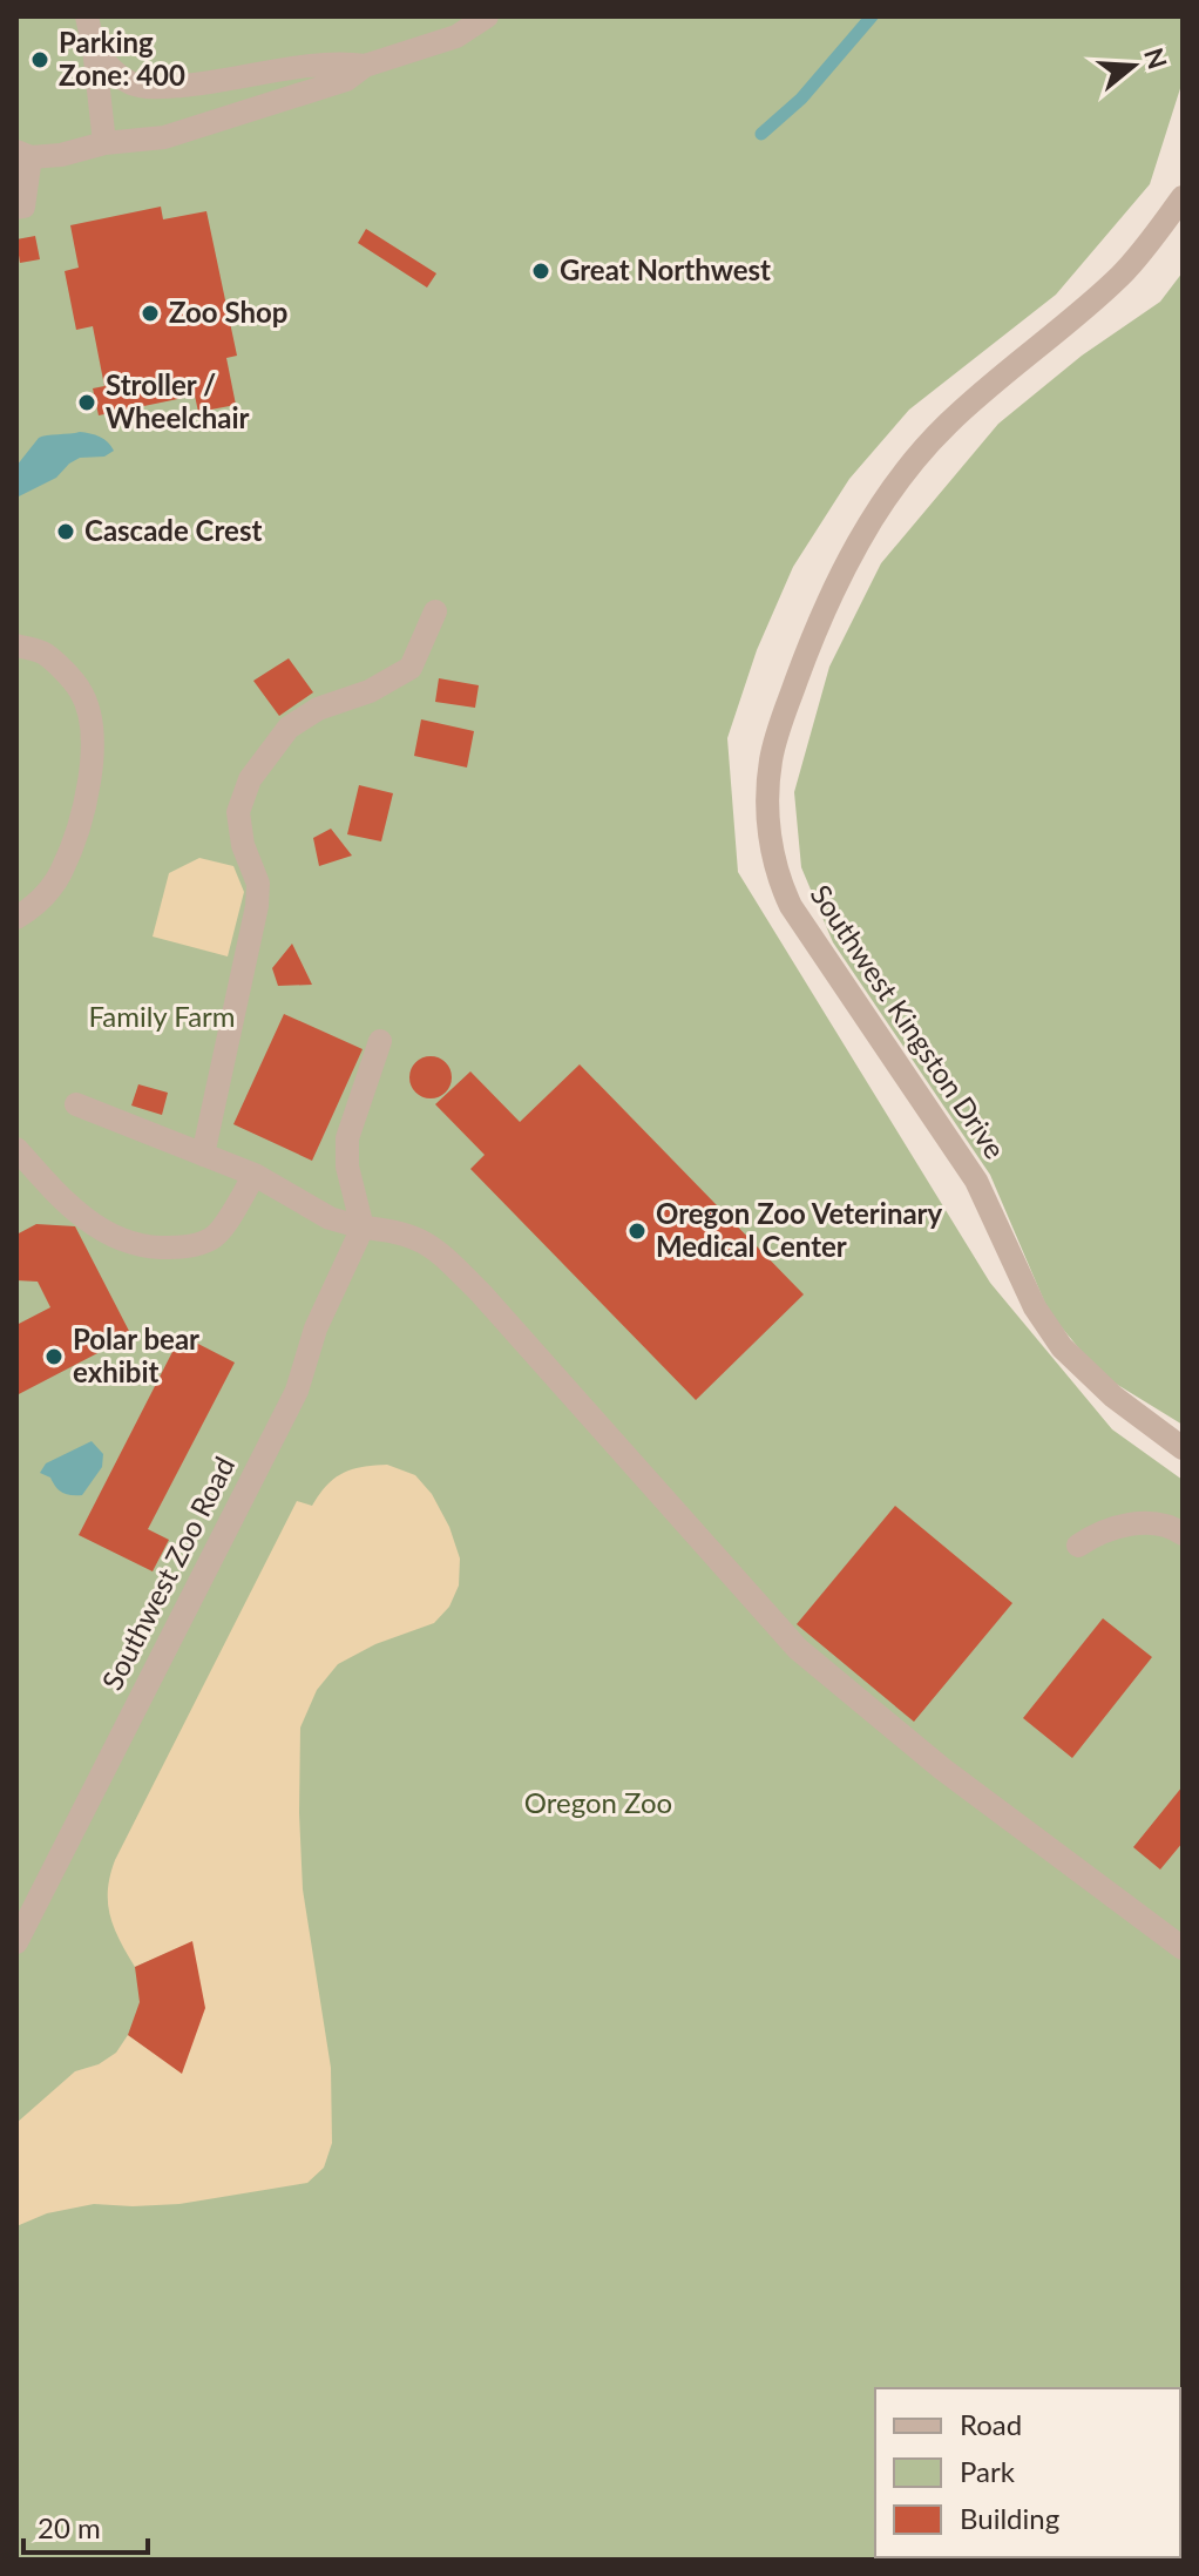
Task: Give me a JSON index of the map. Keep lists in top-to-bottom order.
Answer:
{
  "streets": {
    "street": ["Southwest Kingston Drive", "Southwest Zoo Road"]
  },
  "parks": ["Family Farm", "Oregon Zoo"],
  "places": [
    "Parking Zone: 400",
    "Great Northwest",
    "Zoo Shop",
    "Stroller / Wheelchair",
    "Cascade Crest",
    "Oregon Zoo Veterinary Medical Center",
    "Polar bear exhibit"
  ],
  "legend": ["Road", "Park", "Building"],
  "scale_bar": "20 m",
  "north": "right"
}
